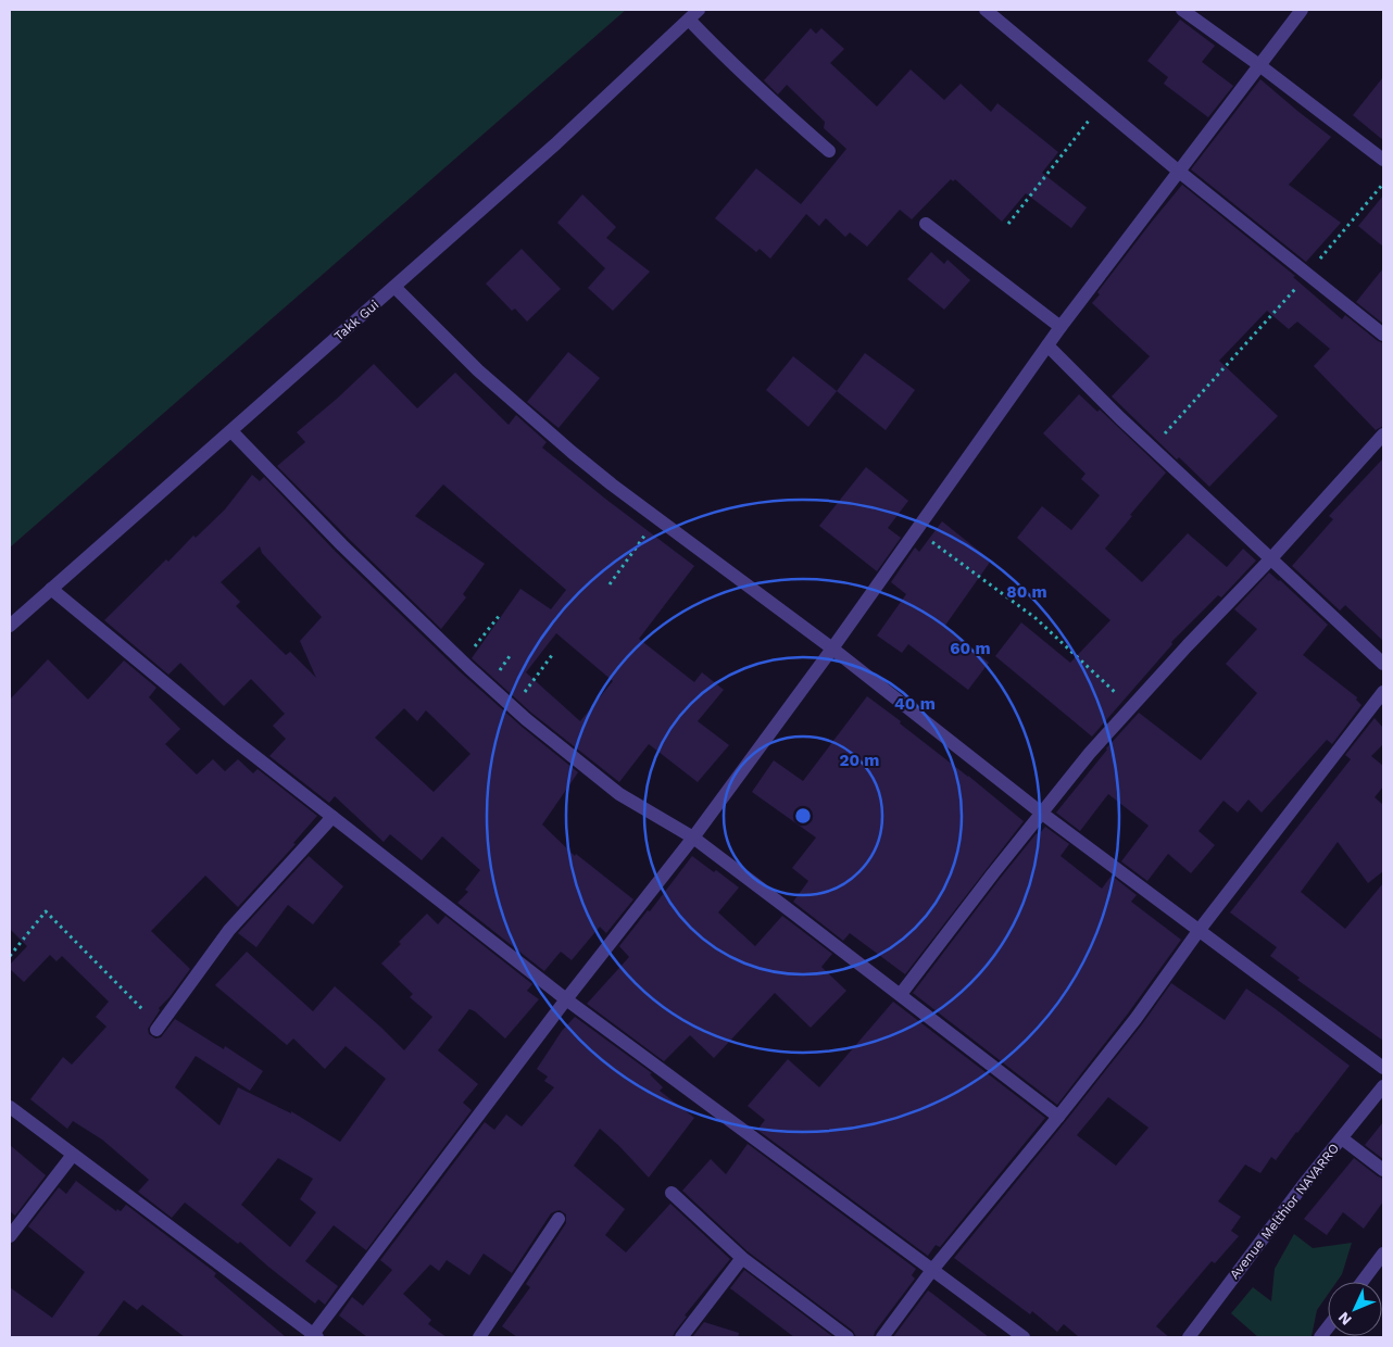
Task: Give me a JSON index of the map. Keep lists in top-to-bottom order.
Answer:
{
  "streets": {
    "street": ["Takk Gui", "Avenue Melthior NAVARRO"]
  },
  "north": "bottom left",
  "rings": [
    "80 m",
    "60 m",
    "40 m",
    "20 m"
  ]
}
